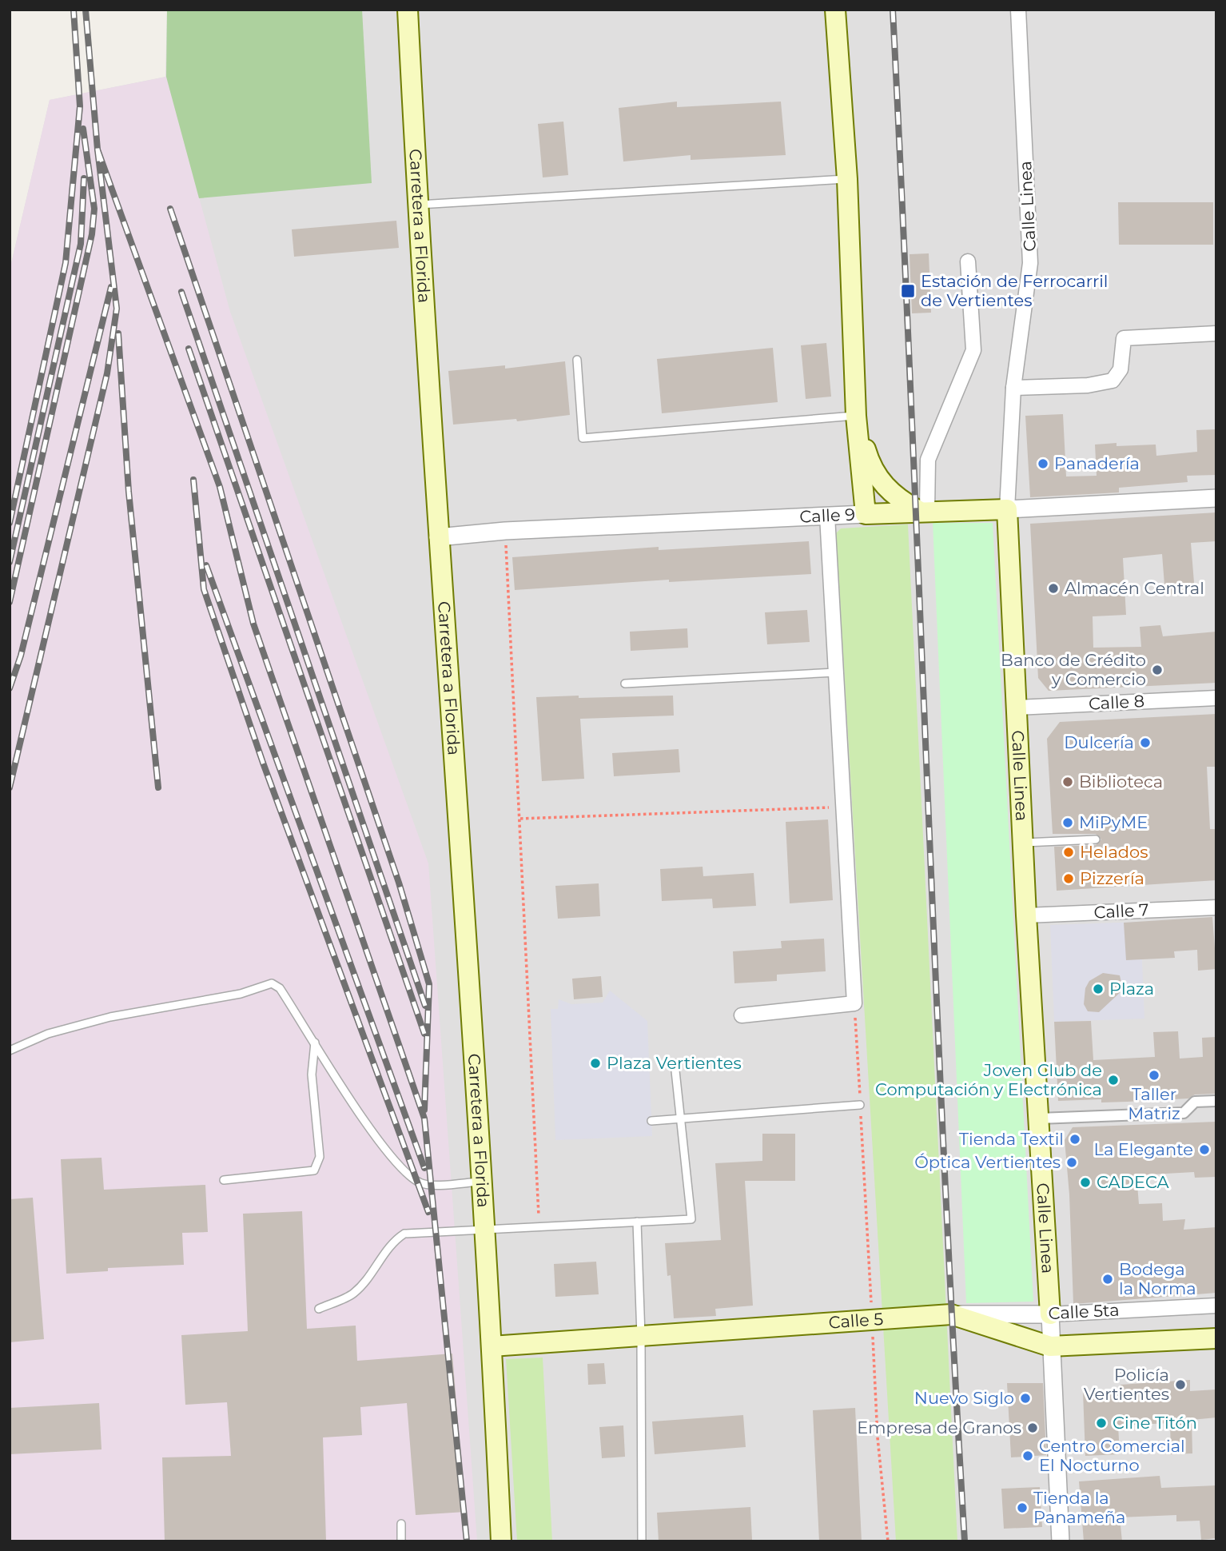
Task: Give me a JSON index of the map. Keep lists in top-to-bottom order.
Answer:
{
  "streets": {
    "main road": [
      "Calle Linea",
      "Carretera a Florida",
      "Calle 9",
      "Calle 5"
    ],
    "street": ["Calle 8", "Calle 7", "Calle 5ta"]
  },
  "crossings": [
    ["Calle Linea", "Calle 9"],
    ["Calle Linea", "Calle 8"],
    ["Calle Linea", "Calle 7"],
    ["Calle Linea", "Calle 5ta"],
    ["Calle Linea", "Calle 5"],
    ["Carretera a Florida", "Calle 9"],
    ["Carretera a Florida", "Calle 5"],
    ["Calle 5ta", "Calle 5"]
  ],
  "places": {
    "transit": ["Estación de Ferrocarril de Vertientes"],
    "other": [
      "Panadería",
      "Almacén Central",
      "Banco de Crédito y Comercio",
      "Dulcería",
      "Biblioteca",
      "MiPyME",
      "Helados",
      "Pizzería",
      "Plaza",
      "Plaza Vertientes",
      "Taller Matriz",
      "Joven Club de Computación y Electrónica",
      "Tienda Textil",
      "La Elegante",
      "Óptica Vertientes",
      "CADECA",
      "Bodega la Norma",
      "Policía Vertientes",
      "Nuevo Siglo",
      "Cine Titón",
      "Empresa de Granos",
      "Centro Comercial El Nocturno",
      "Tienda la Panameña"
    ]
  }
}
